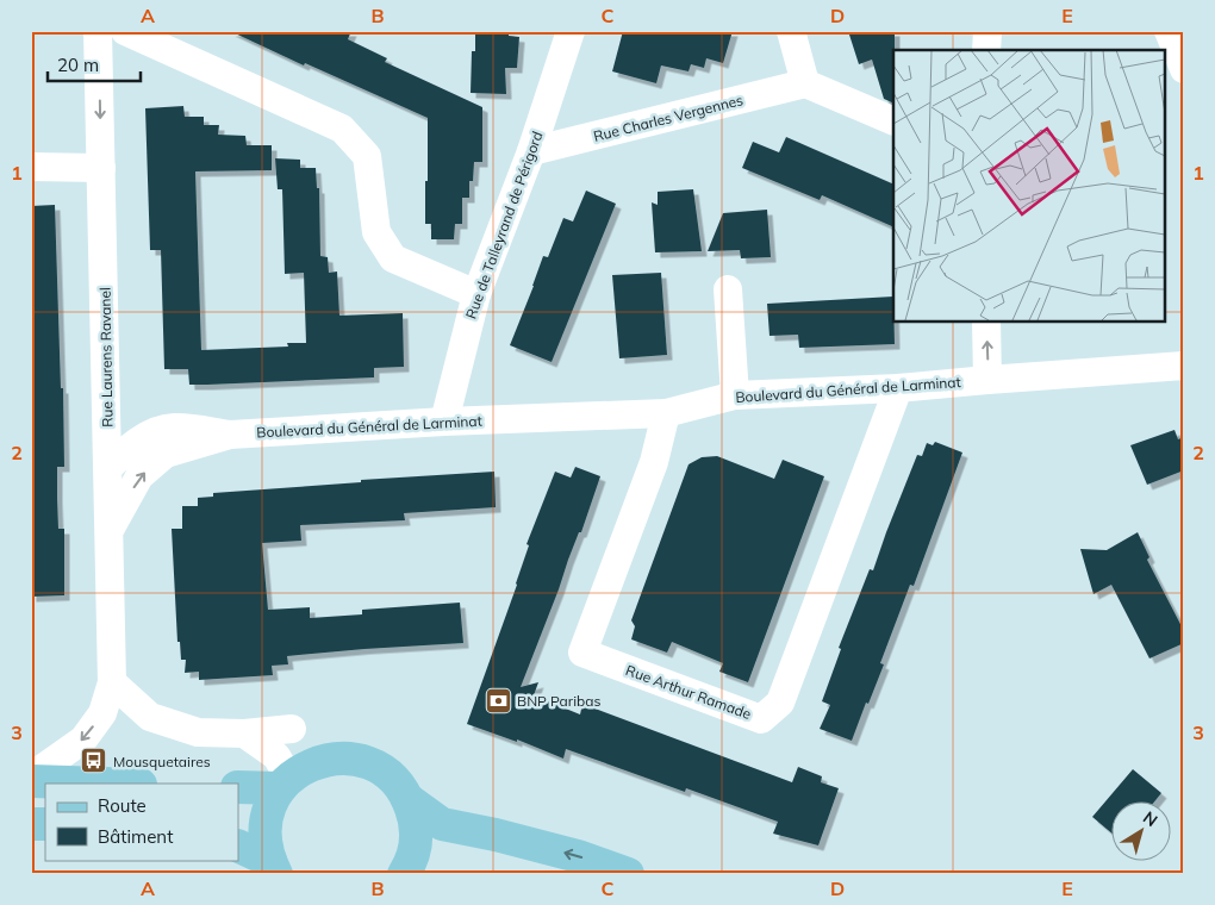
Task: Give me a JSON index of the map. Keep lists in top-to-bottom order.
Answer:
{
  "streets": {
    "street": [
      "Rue Charles Vergennes",
      "Rue de Talleyrand de Périgord",
      "Rue Laurens Ravanel",
      "Boulevard du Général de Larminat",
      "Rue Arthur Ramade"
    ]
  },
  "crossings": [
    ["Rue Charles Vergennes", "Rue de Talleyrand de Périgord"],
    ["Rue de Talleyrand de Périgord", "Boulevard du Général de Larminat"],
    ["Rue Laurens Ravanel", "Boulevard du Général de Larminat"],
    ["Boulevard du Général de Larminat", "Rue Arthur Ramade"]
  ],
  "places": {
    "bank": ["BNP Paribas"],
    "bus stop": ["Mousquetaires"]
  },
  "legend": ["Route", "Bâtiment"],
  "scale_bar": "20 m",
  "north": "top right",
  "grid": {
    "columns": [
      "A",
      "B",
      "C",
      "D",
      "E"
    ],
    "rows": ["1", "2", "3"]
  }
}
